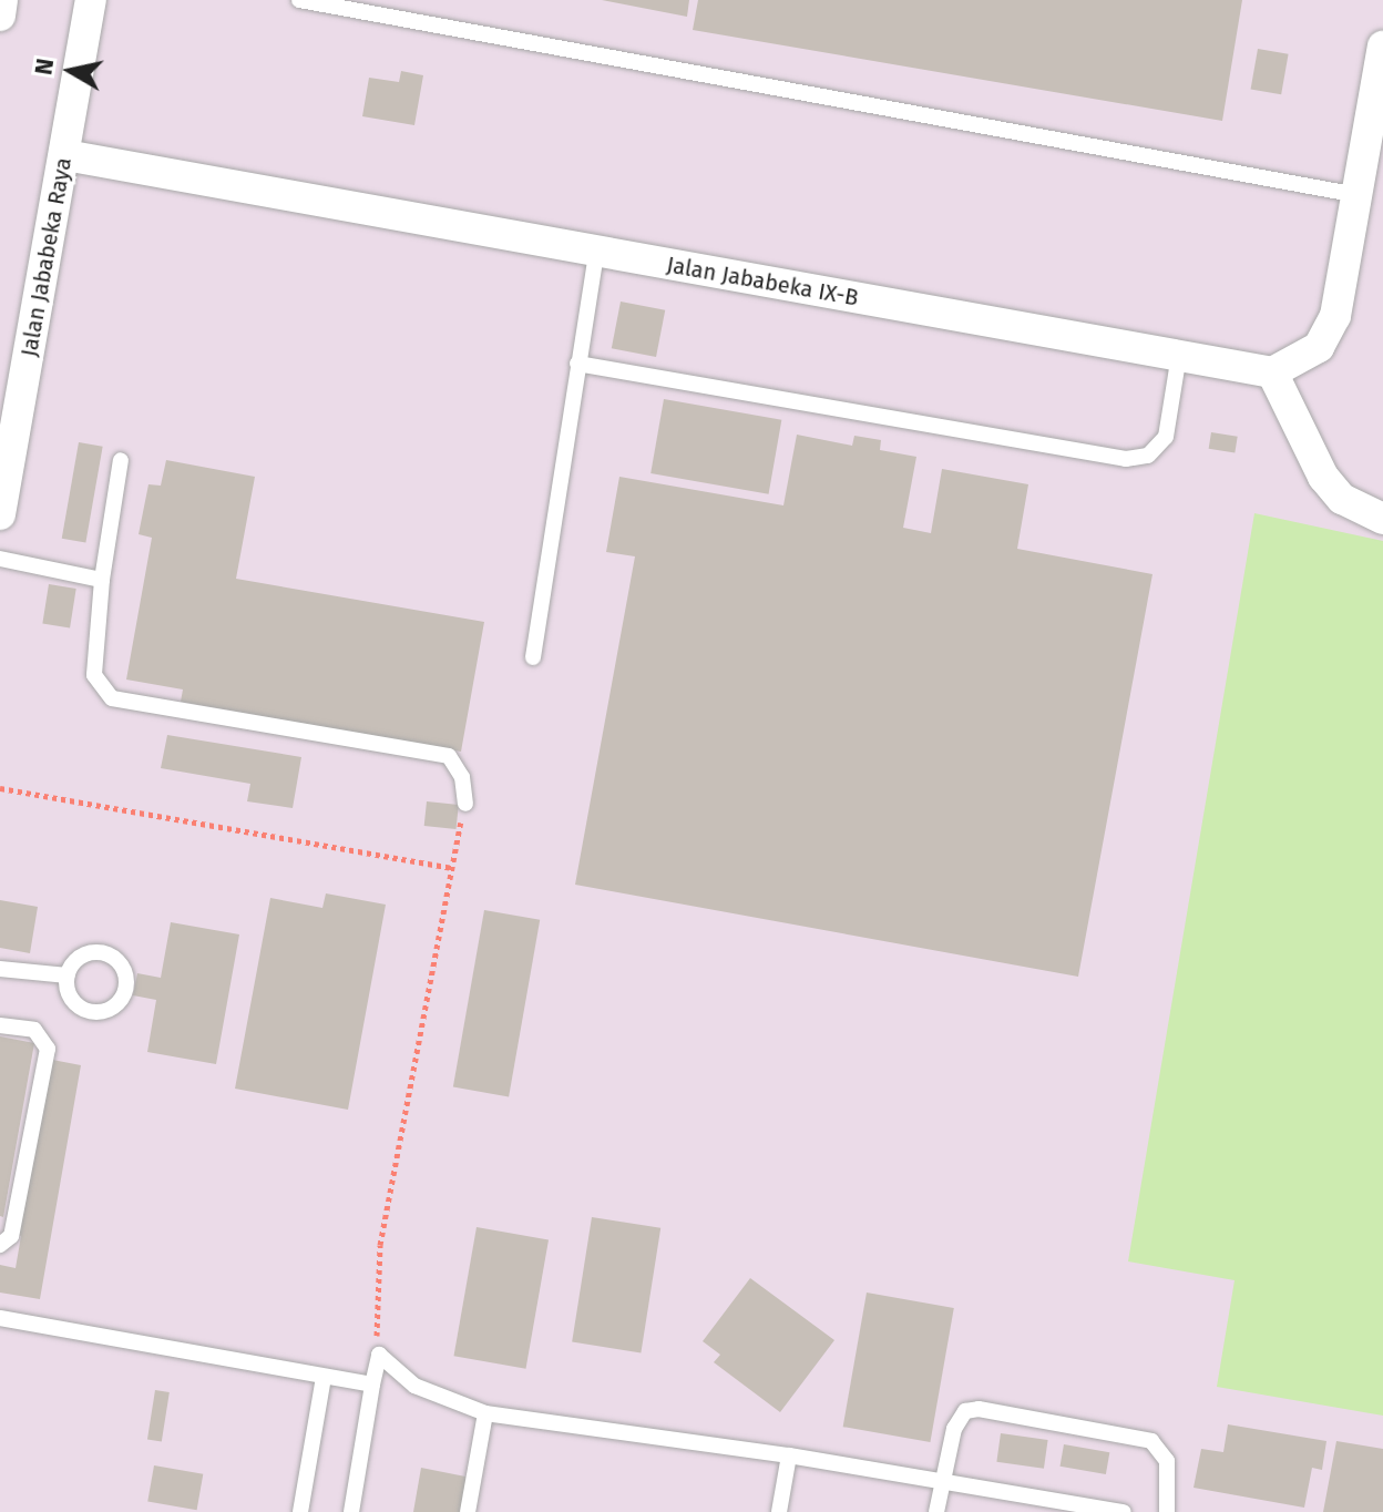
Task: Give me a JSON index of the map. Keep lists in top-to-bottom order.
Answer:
{
  "streets": {
    "street": ["Jalan Jababeka Raya", "Jalan Jababeka IX-B"]
  },
  "crossings": [
    ["Jalan Jababeka Raya", "Jalan Jababeka IX-B"]
  ],
  "north": "left"
}
